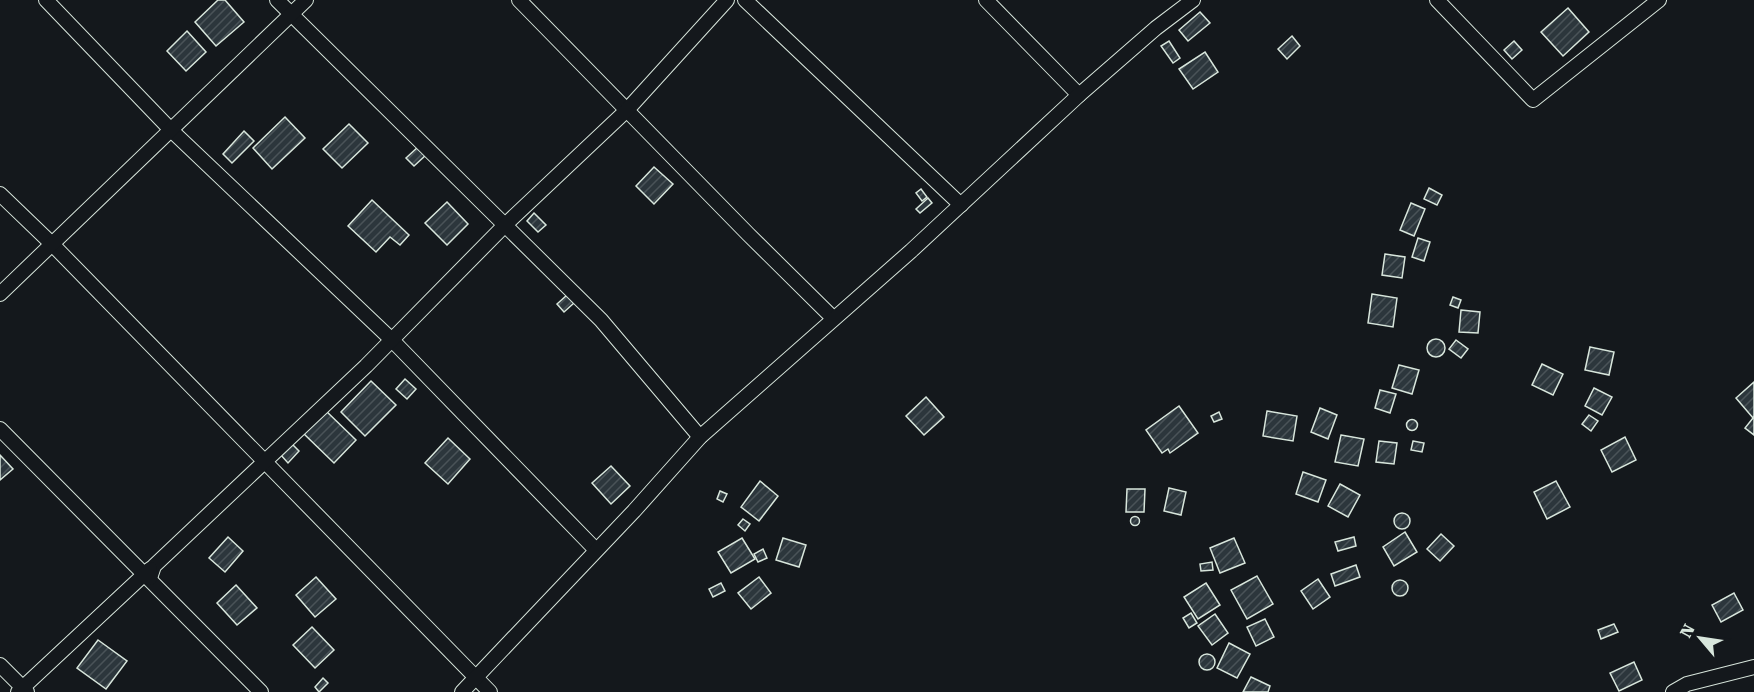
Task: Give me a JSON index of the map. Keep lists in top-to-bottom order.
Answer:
{
  "north": "top left"
}
